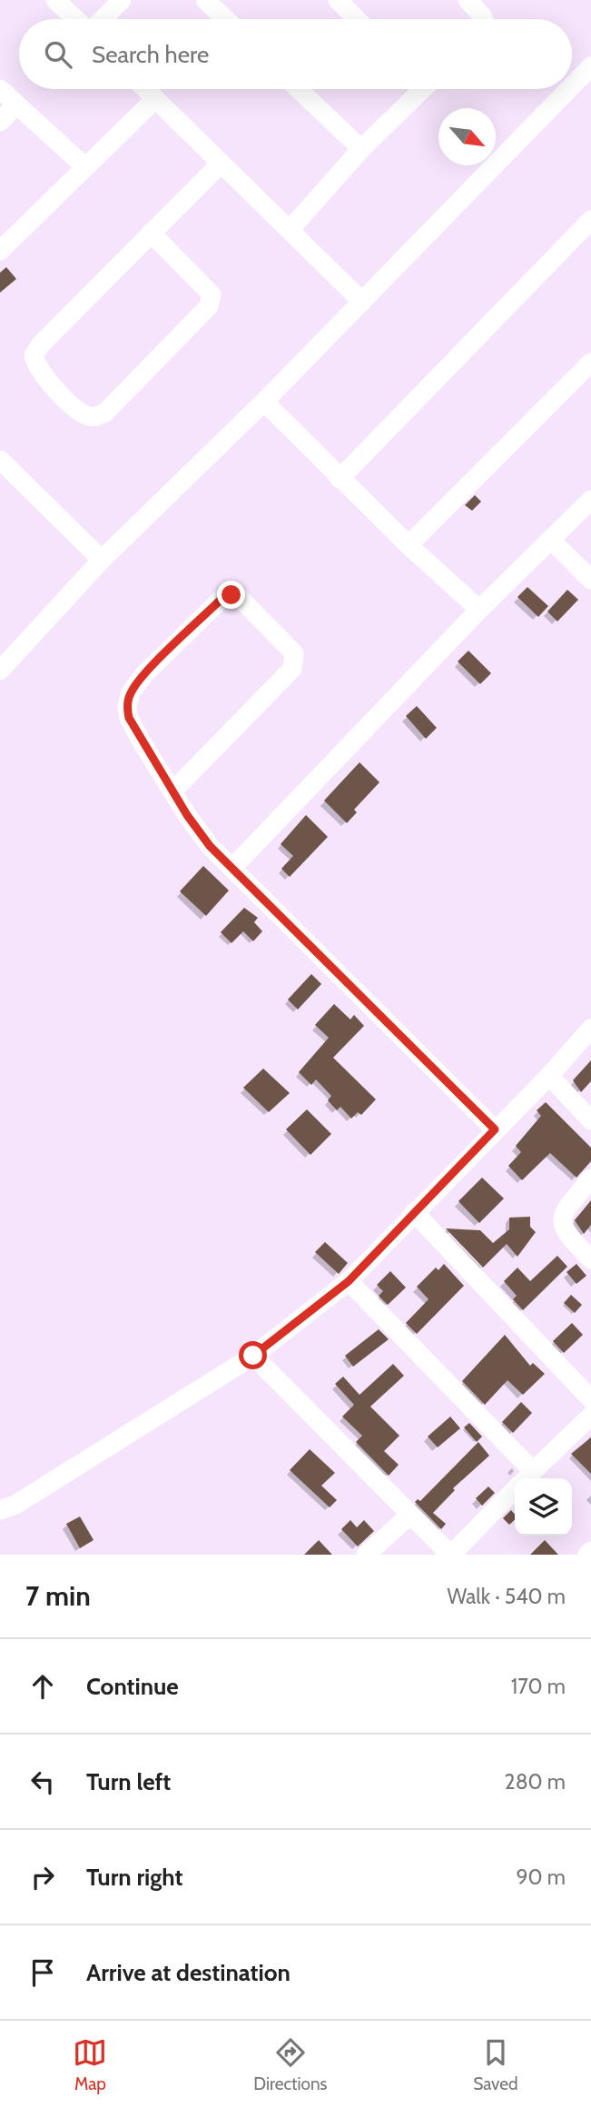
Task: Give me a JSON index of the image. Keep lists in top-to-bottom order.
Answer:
{
  "north": "bottom right",
  "page": {
    "search": "Search here",
    "heading": ["7 min", "Walk · 540 m"],
    "list": [
      ["Continue", "170 m"],
      ["Turn left", "280 m"],
      ["Turn right", "90 m"],
      "Arrive at destination"
    ],
    "nav": ["Map", "Directions", "Saved"]
  }
}
